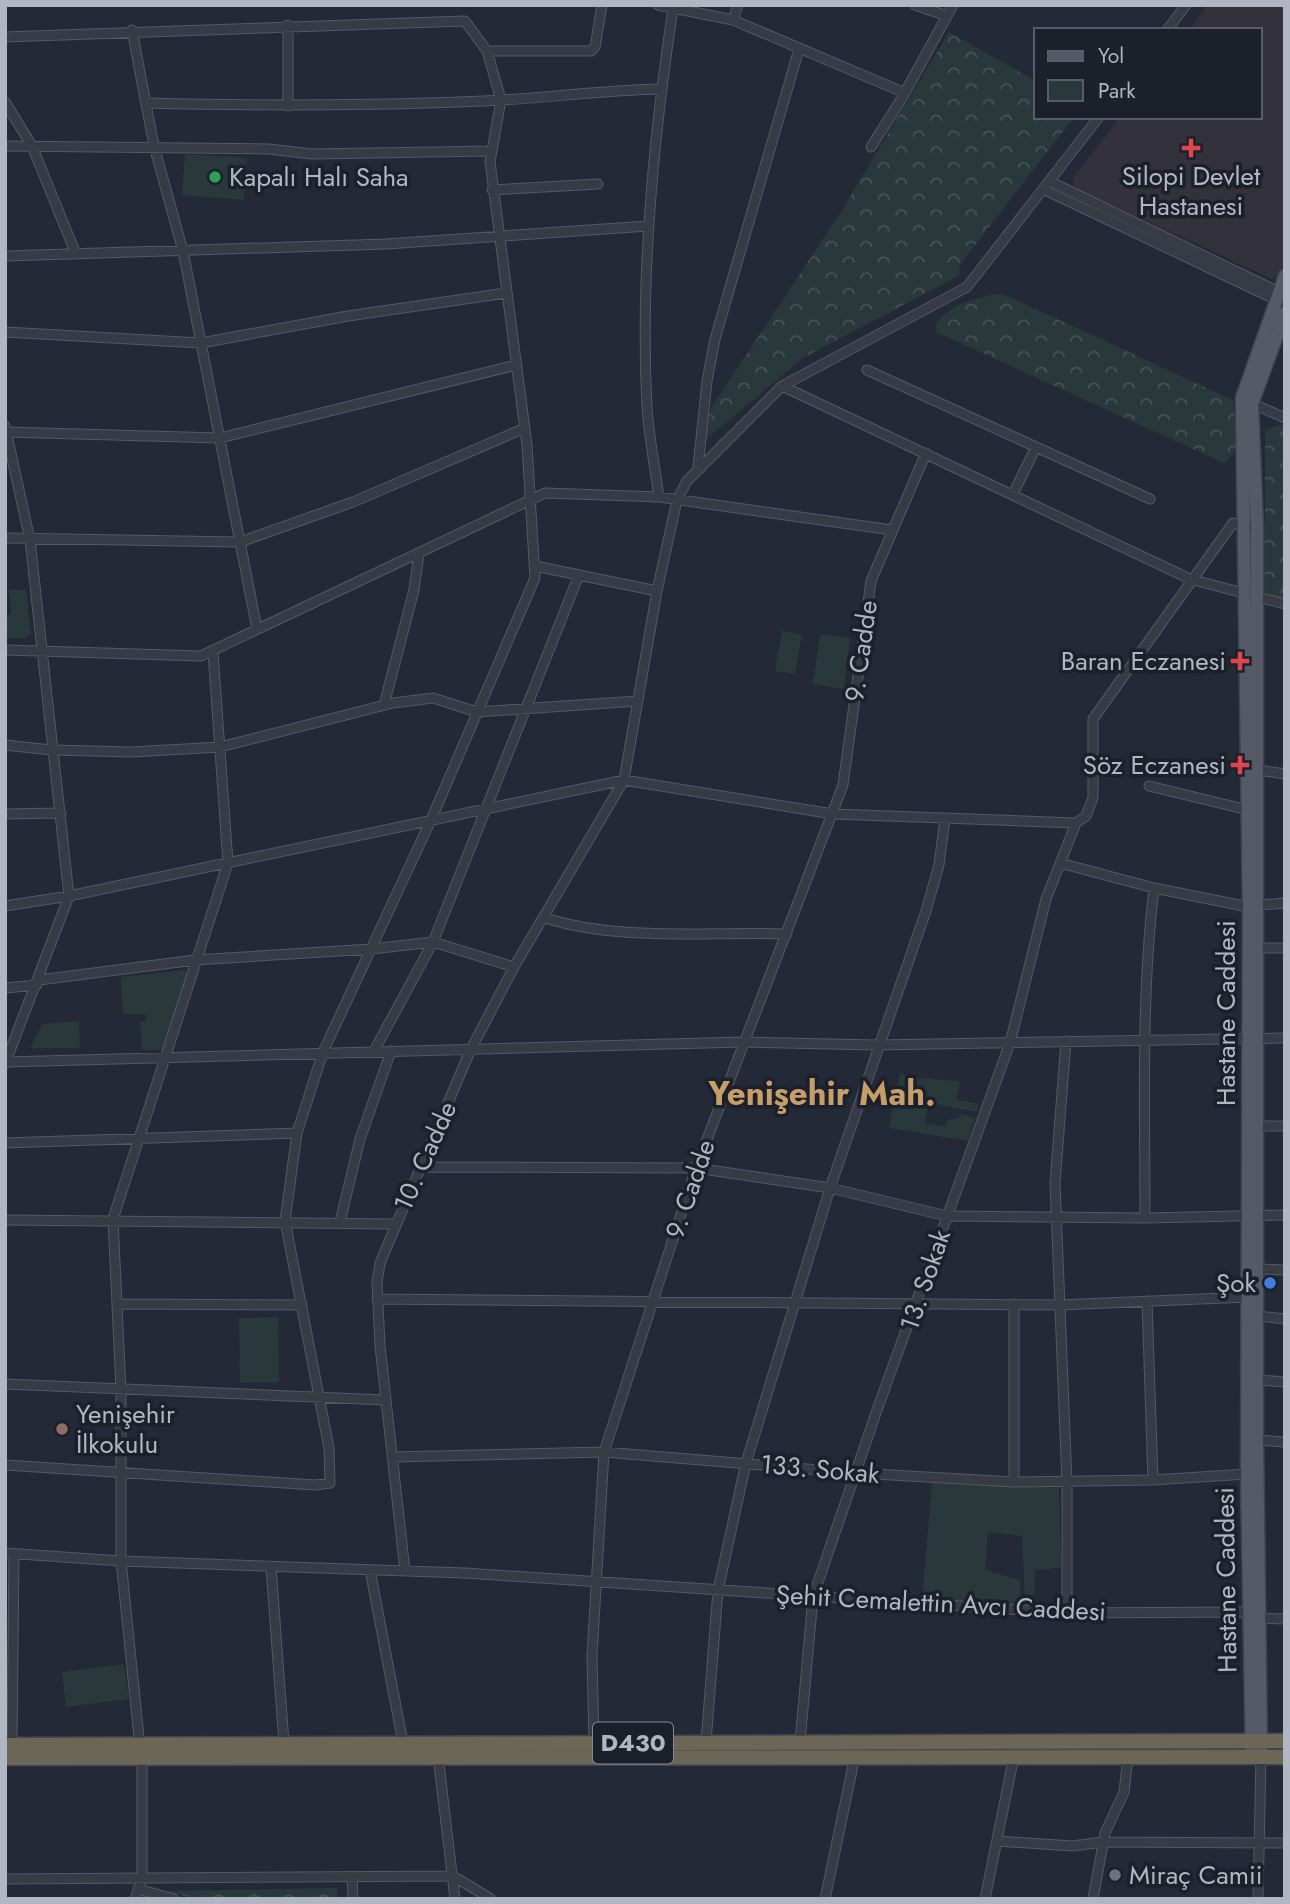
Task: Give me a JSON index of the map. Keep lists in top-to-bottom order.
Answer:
{
  "streets": {
    "highway": ["D430"],
    "main road": ["Hastane Caddesi"],
    "street": [
      "9. Cadde",
      "10. Cadde",
      "13. Sokak",
      "133. Sokak",
      "Şehit Cemalettin Avcı Caddesi"
    ]
  },
  "crossings": [
    ["9. Cadde", "133. Sokak"],
    ["9. Cadde", "Şehit Cemalettin Avcı Caddesi"],
    ["9. Cadde", "D430"],
    ["Hastane Caddesi", "13. Sokak"],
    ["Hastane Caddesi", "133. Sokak"],
    ["Hastane Caddesi", "Şehit Cemalettin Avcı Caddesi"],
    ["Hastane Caddesi", "D430"],
    ["10. Cadde", "133. Sokak"],
    ["10. Cadde", "Şehit Cemalettin Avcı Caddesi"],
    ["13. Sokak", "133. Sokak"],
    ["13. Sokak", "Şehit Cemalettin Avcı Caddesi"],
    ["13. Sokak", "D430"]
  ],
  "districts": ["Yenişehir Mah."],
  "places": {
    "health": ["Silopi Devlet Hastanesi", "Baran Eczanesi", "Söz Eczanesi"],
    "other": [
      "Kapalı Halı Saha",
      "Şok",
      "Yenişehir İlkokulu",
      "Miraç Camii"
    ]
  },
  "legend": ["Yol", "Park"]
}
